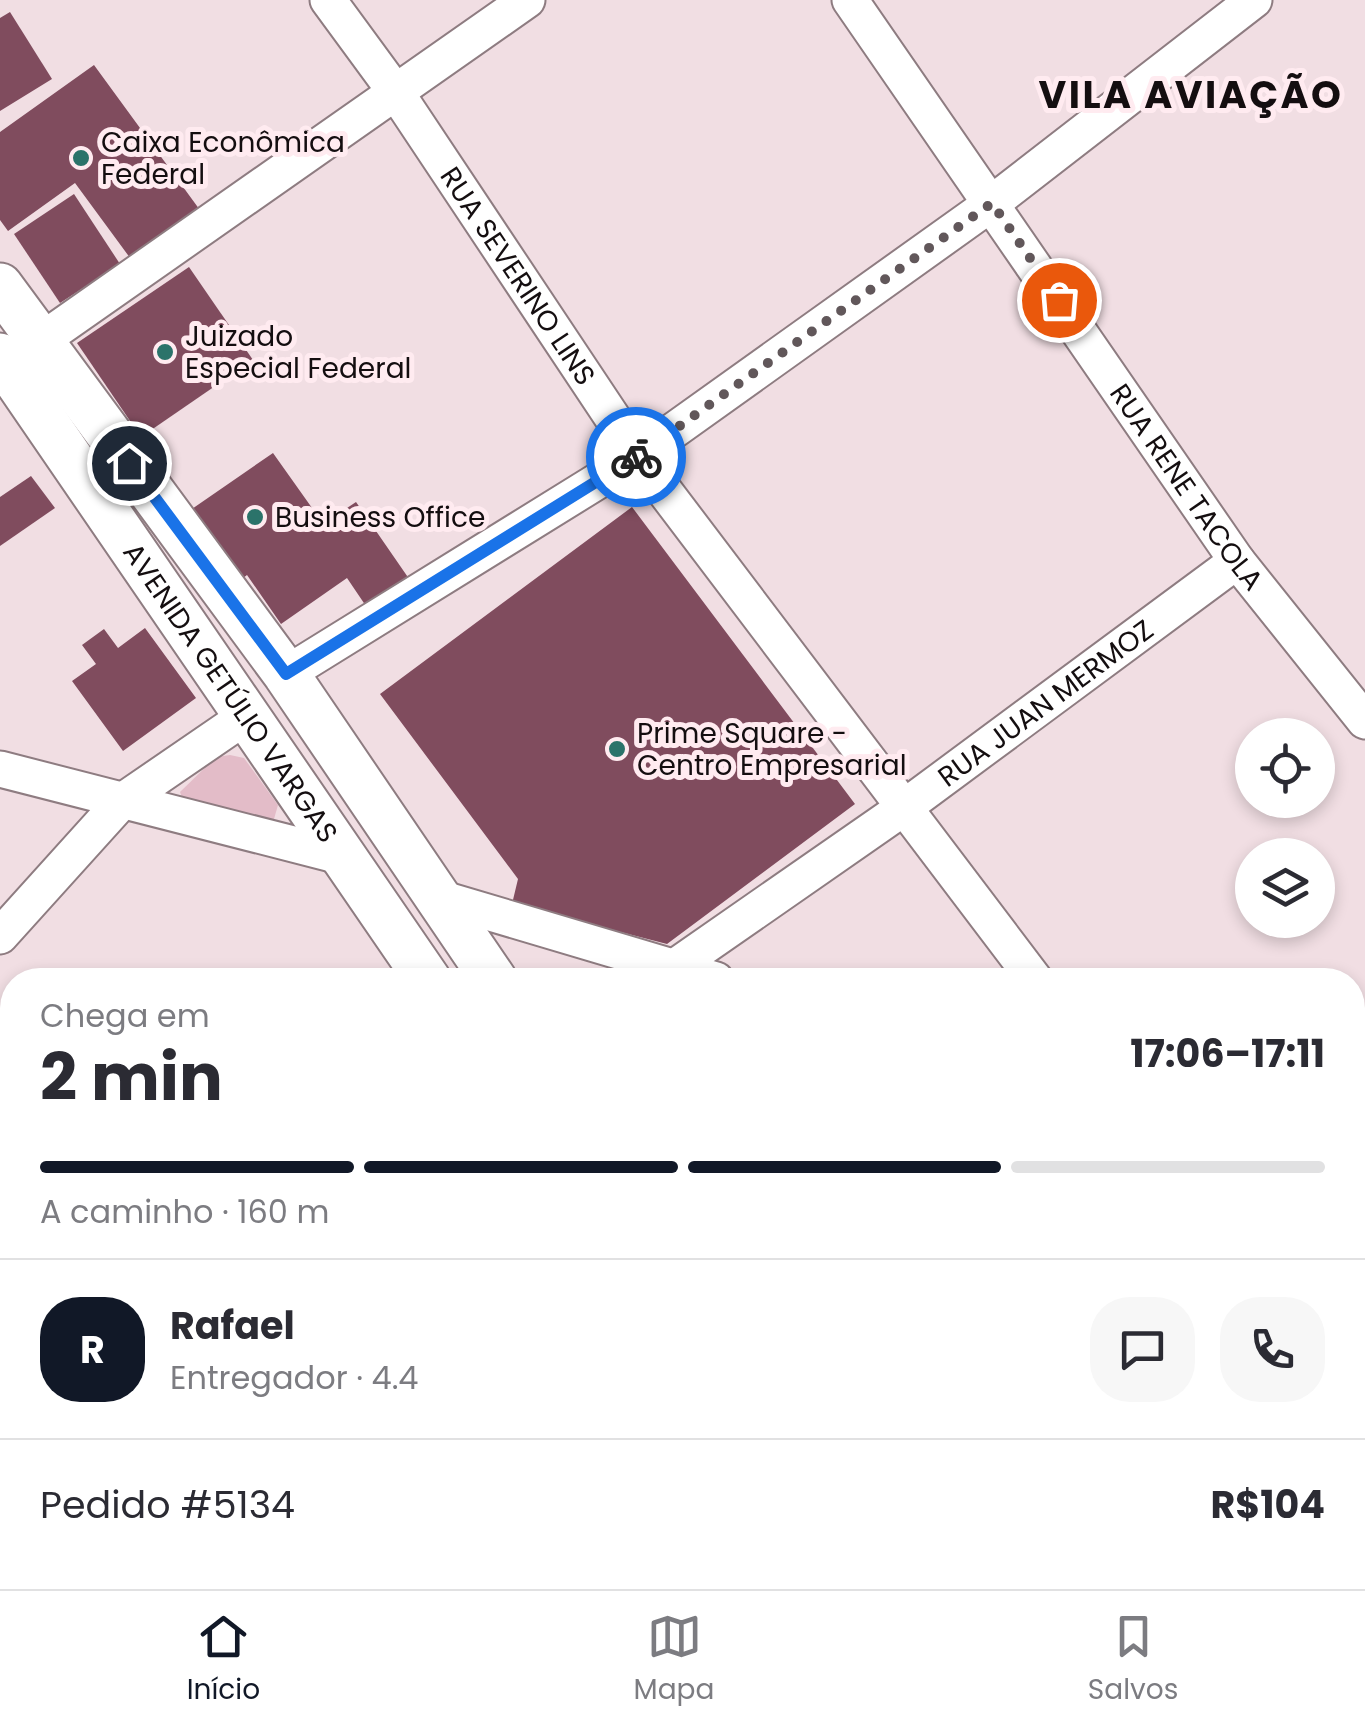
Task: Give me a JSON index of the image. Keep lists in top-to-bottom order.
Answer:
{
  "streets": {
    "main road": ["AVENIDA GETÚLIO VARGAS"],
    "street": ["RUA SEVERINO LINS", "RUA RENE TACOLA", "RUA JUAN MERMOZ"]
  },
  "crossings": [
    ["RUA SEVERINO LINS", "RUA JUAN MERMOZ"],
    ["RUA RENE TACOLA", "RUA JUAN MERMOZ"]
  ],
  "districts": ["VILA AVIAÇÃO"],
  "places": [
    "Caixa Econômica Federal",
    "Juizado Especial Federal",
    "Business Office",
    "Prime Square - Centro Empresarial"
  ],
  "page": {
    "heading": ["2 min", "Chega em", "17:06–17:11"],
    "panel": [
      "Rafael",
      "Entregador · 4.4",
      "Pedido #5134",
      "R$104"
    ],
    "bar": "A caminho · 160 m",
    "round": "R",
    "tabs": ["Início", "Mapa", "Salvos"]
  }
}
